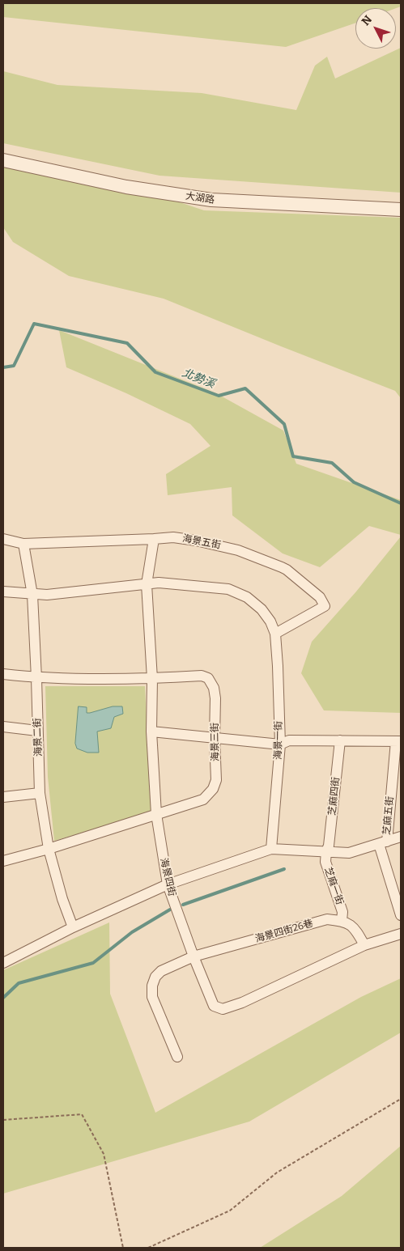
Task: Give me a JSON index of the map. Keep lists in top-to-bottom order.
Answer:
{
  "streets": {
    "street": [
      "大湖路",
      "海景五街",
      "海景二街",
      "海景一街",
      "海景三街",
      "芝麻四街",
      "芝麻五街",
      "海景四街",
      "芝麻一街",
      "海景四街26巷"
    ]
  },
  "crossings": [
    ["海景五街", "海景二街"],
    ["海景五街", "海景一街"],
    ["海景五街", "海景四街"],
    ["海景二街", "海景一街"],
    ["海景二街", "海景三街"],
    ["海景一街", "海景四街"],
    ["海景三街", "海景四街"],
    ["芝麻四街", "芝麻一街"],
    ["海景四街", "海景四街26巷"],
    ["芝麻一街", "海景四街26巷"]
  ],
  "water": ["北勢溪"],
  "north": "top left"
}
